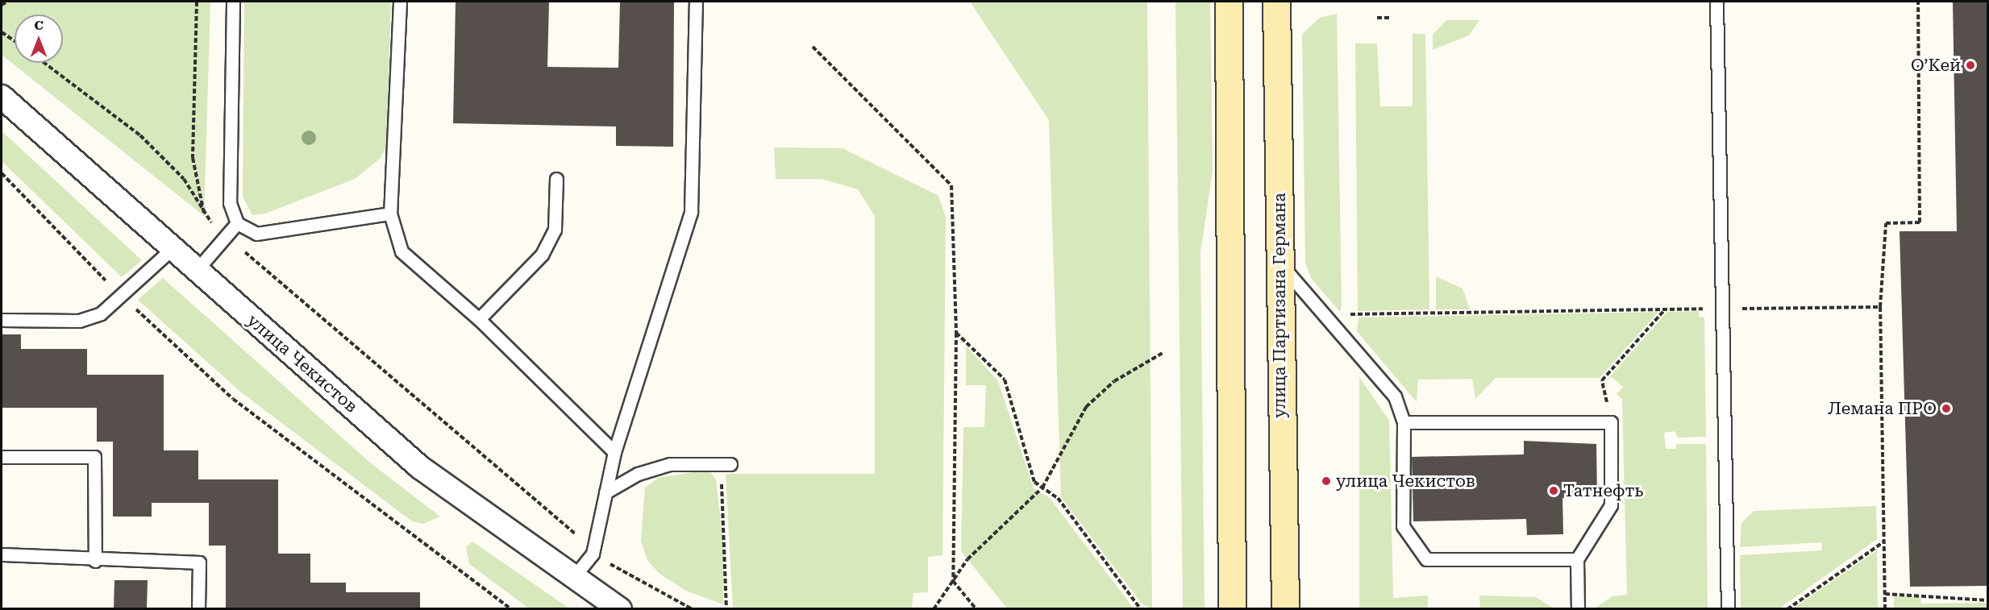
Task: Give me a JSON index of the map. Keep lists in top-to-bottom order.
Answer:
{
  "streets": {
    "main road": ["улица Партизана Германа"],
    "street": ["улица Чекистов"]
  },
  "places": [
    "О’Кей",
    "Лемана ПРО",
    "улица Чекистов",
    "Татнефть"
  ],
  "north": "top"
}
